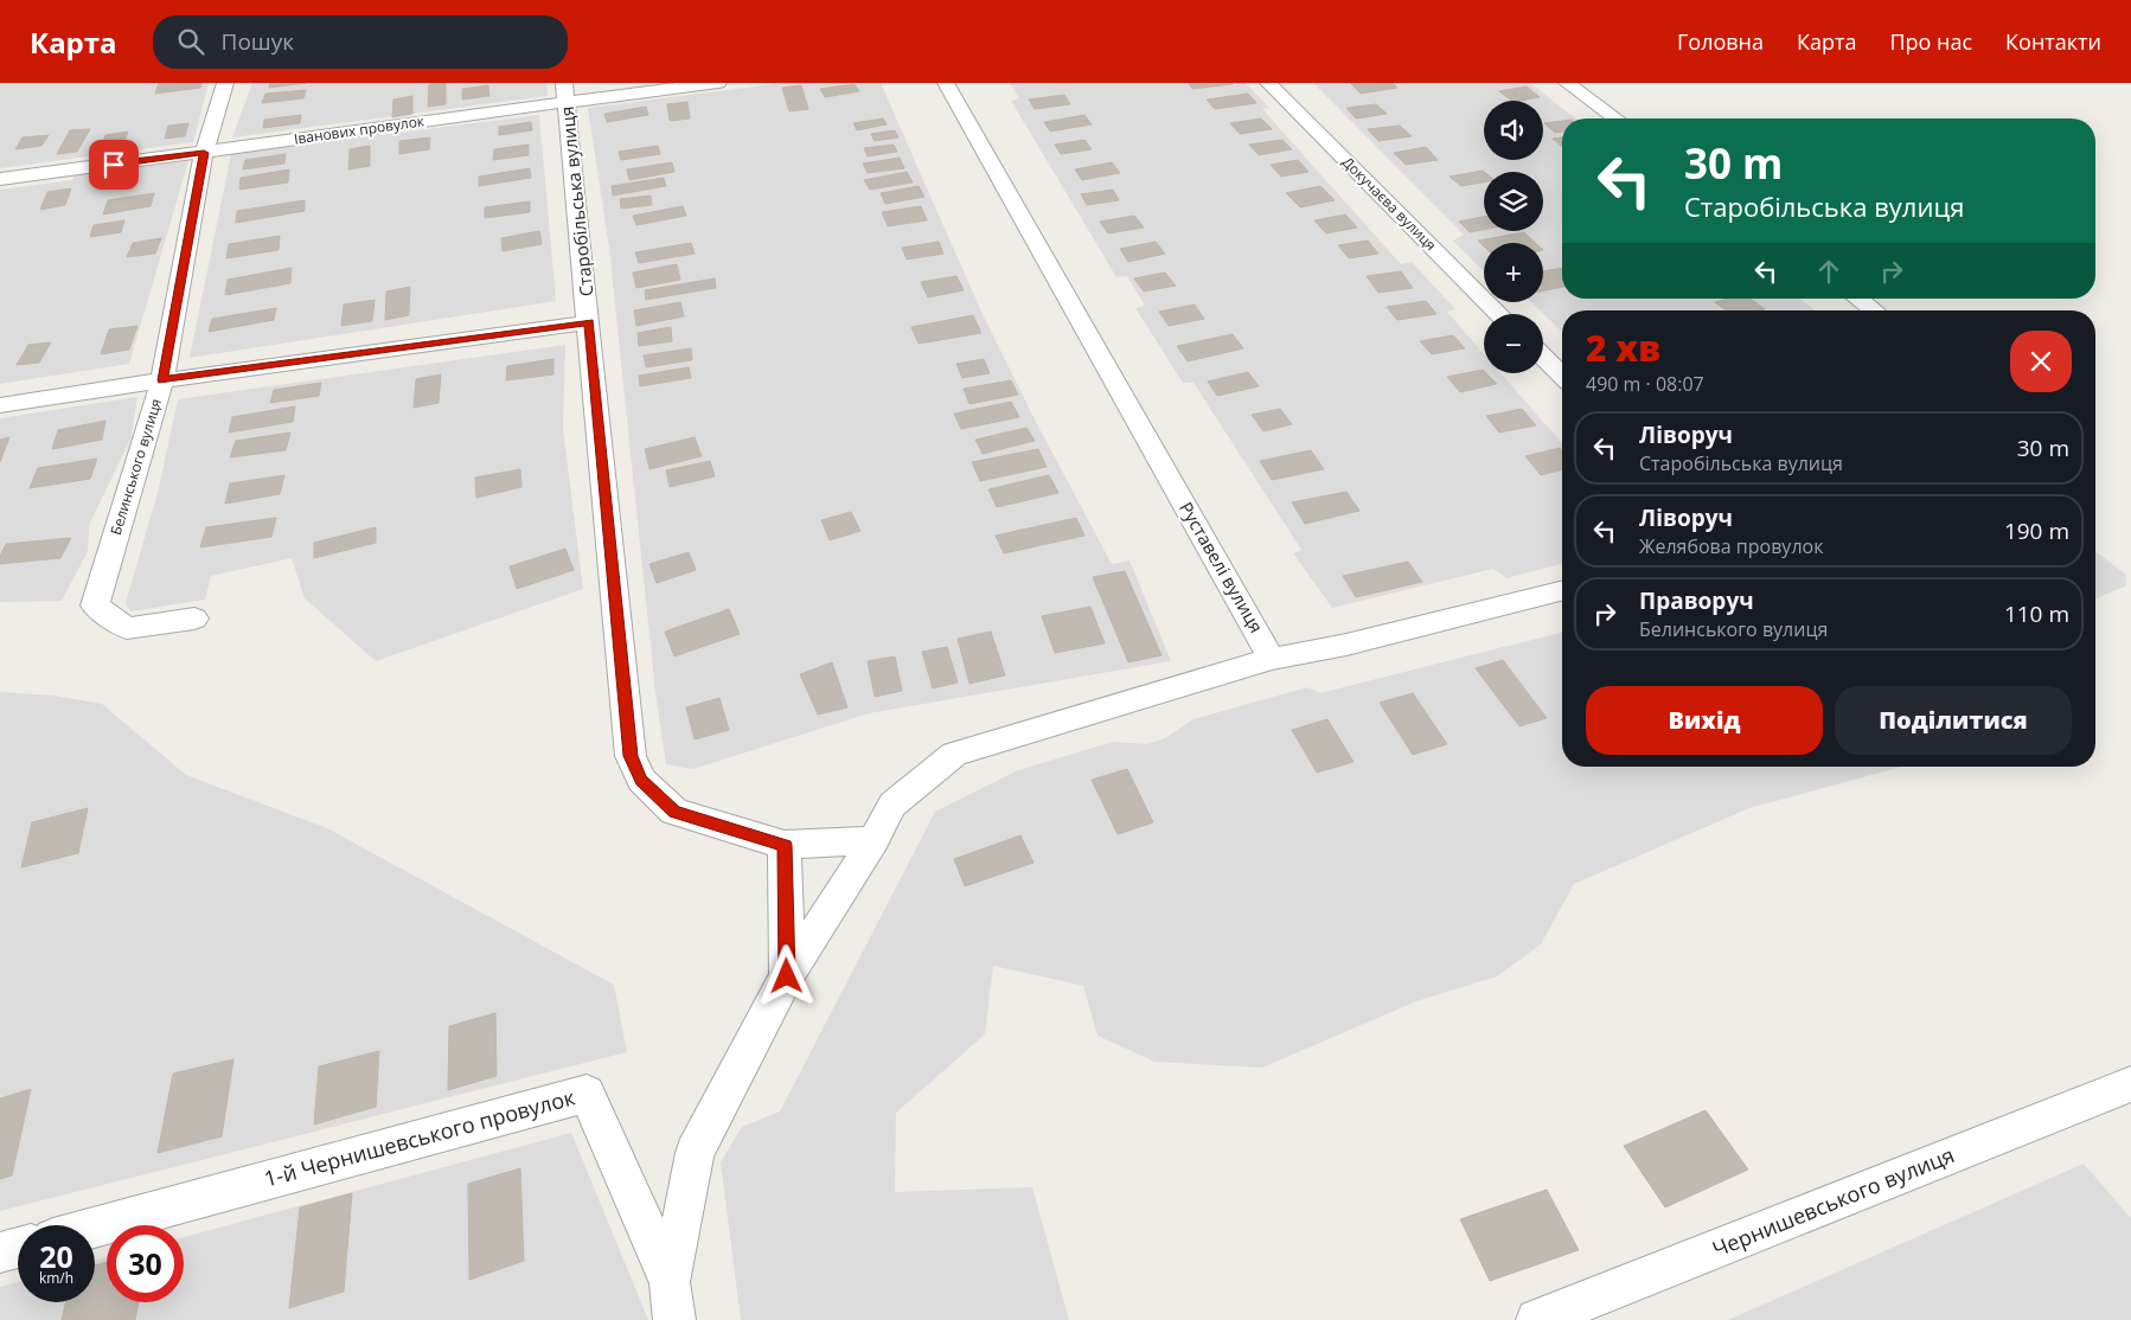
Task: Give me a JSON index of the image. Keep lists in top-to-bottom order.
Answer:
{
  "streets": {
    "street": [
      "Іванових провулок",
      "Старобільська вулиця",
      "Докучаєва вулиця",
      "Белинського вулиця",
      "Руставелі вулиця",
      "1-й Чернишевського провулок",
      "Чернишевського вулиця"
    ]
  },
  "crossings": [
    ["Іванових провулок", "Старобільська вулиця"],
    ["Іванових провулок", "Белинського вулиця"]
  ],
  "page": {
    "header": "Карта",
    "search": "Пошук",
    "nav": [
      "Головна",
      "Карта",
      "Про нас",
      "Контакти"
    ],
    "map_buttons": ["+", "−"],
    "turn": ["30 m", "Старобільська вулиця"],
    "heading": ["2 хв", "490 m · 08:07"],
    "list": [
      {
        "name": "Ліворуч",
        "note": "Старобільська вулиця",
        "value": "30 m"
      },
      {
        "name": "Ліворуч",
        "note": "Желябова провулок",
        "value": "190 m"
      },
      {
        "name": "Праворуч",
        "note": "Белинського вулиця",
        "value": "110 m"
      }
    ],
    "buttons": ["Вихід", "Поділитися"],
    "speed": "20 km/h",
    "limit": "30"
  }
}
